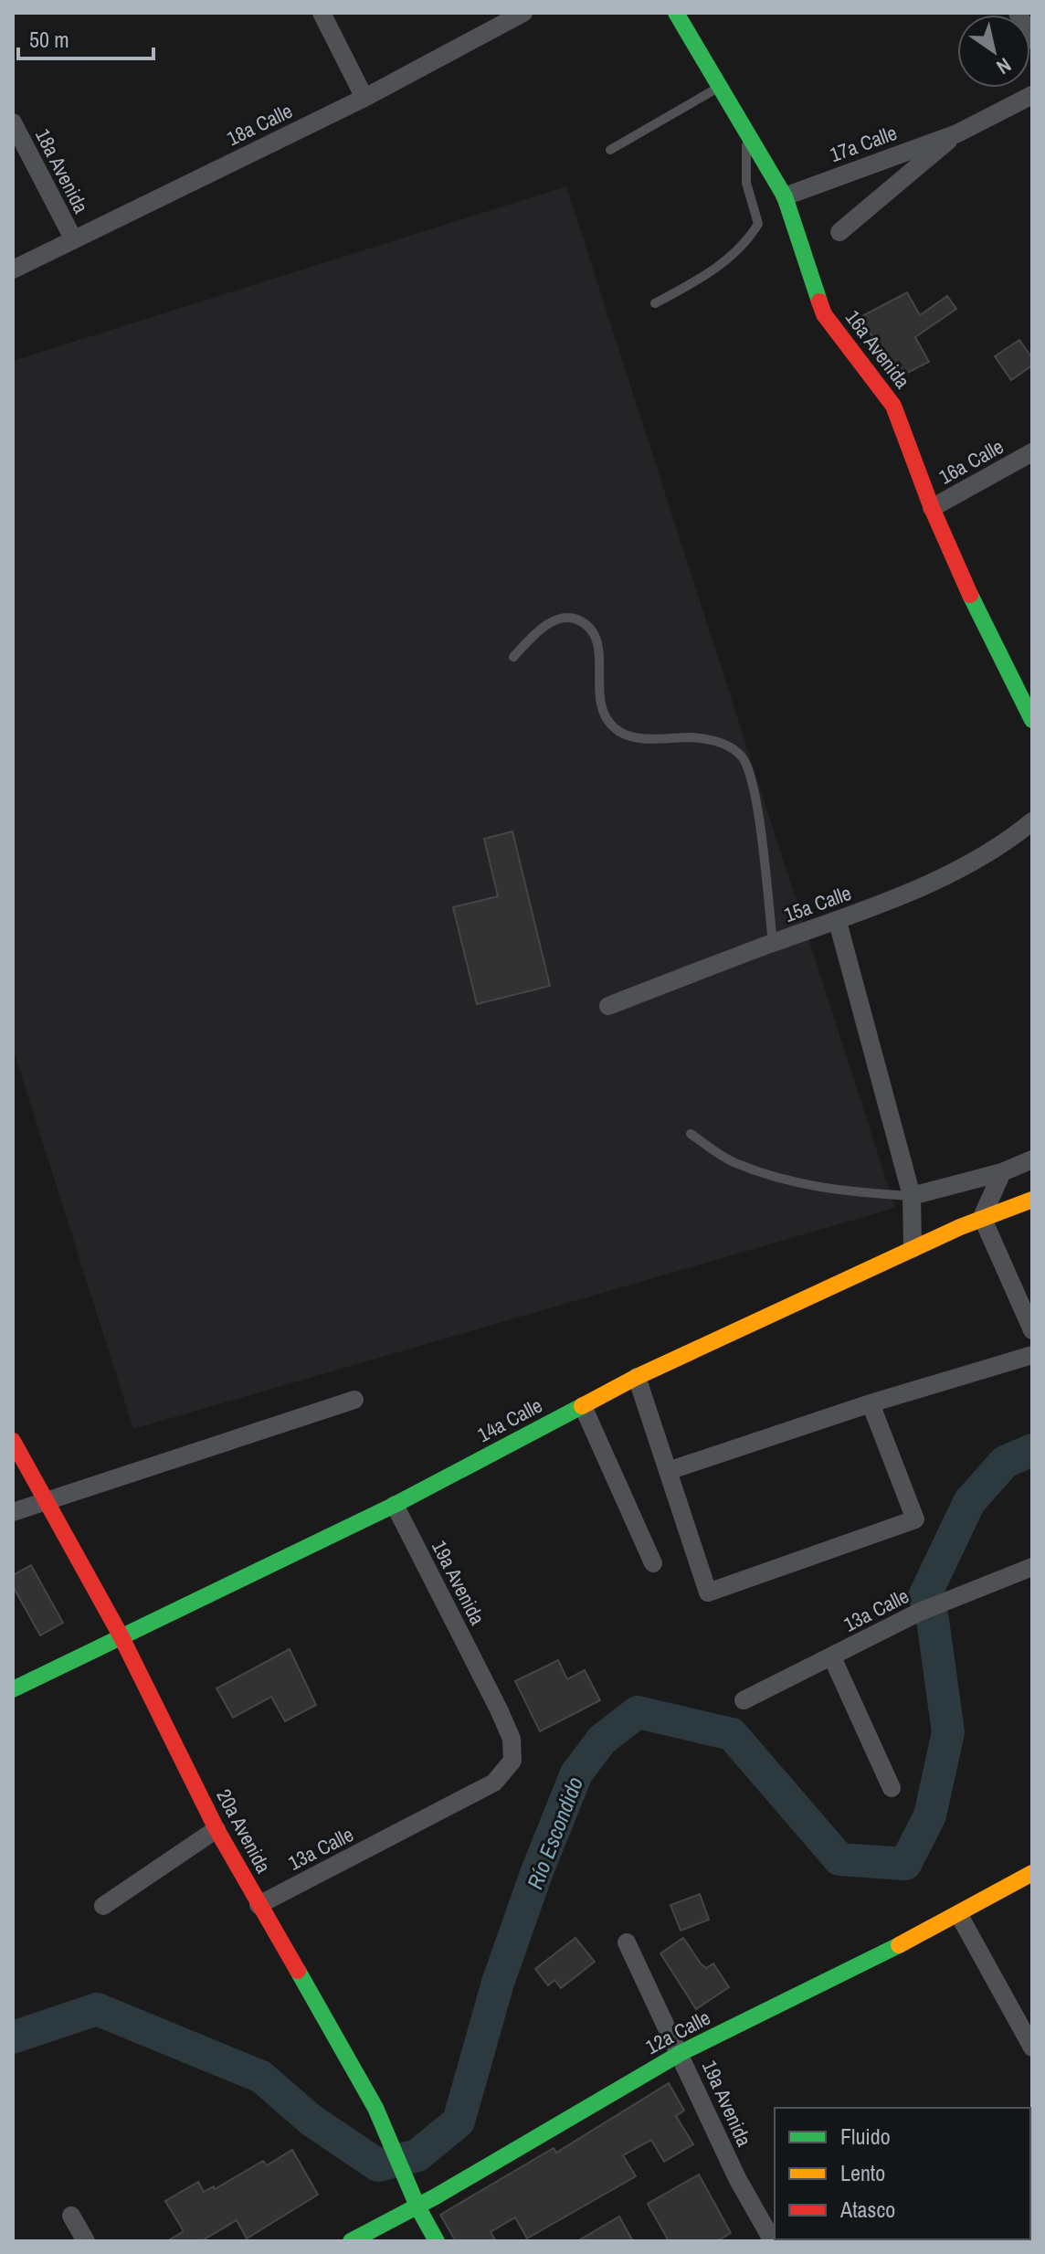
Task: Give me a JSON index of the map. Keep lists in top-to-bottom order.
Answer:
{
  "streets": {
    "street": [
      "18a Calle",
      "17a Calle",
      "18a Avenida",
      "16a Avenida",
      "16a Calle",
      "15a Calle",
      "14a Calle",
      "19a Avenida",
      "13a Calle",
      "20a Avenida",
      "12a Calle"
    ]
  },
  "crossings": [
    ["18a Calle", "18a Avenida"],
    ["17a Calle", "16a Avenida"],
    ["16a Avenida", "16a Calle"],
    ["14a Calle", "19a Avenida"],
    ["14a Calle", "20a Avenida"],
    ["19a Avenida", "13a Calle"],
    ["19a Avenida", "12a Calle"],
    ["13a Calle", "20a Avenida"],
    ["20a Avenida", "12a Calle"]
  ],
  "water": ["Río Escondido"],
  "legend": ["Fluido", "Lento", "Atasco"],
  "scale_bar": "50 m",
  "north": "bottom right"
}
